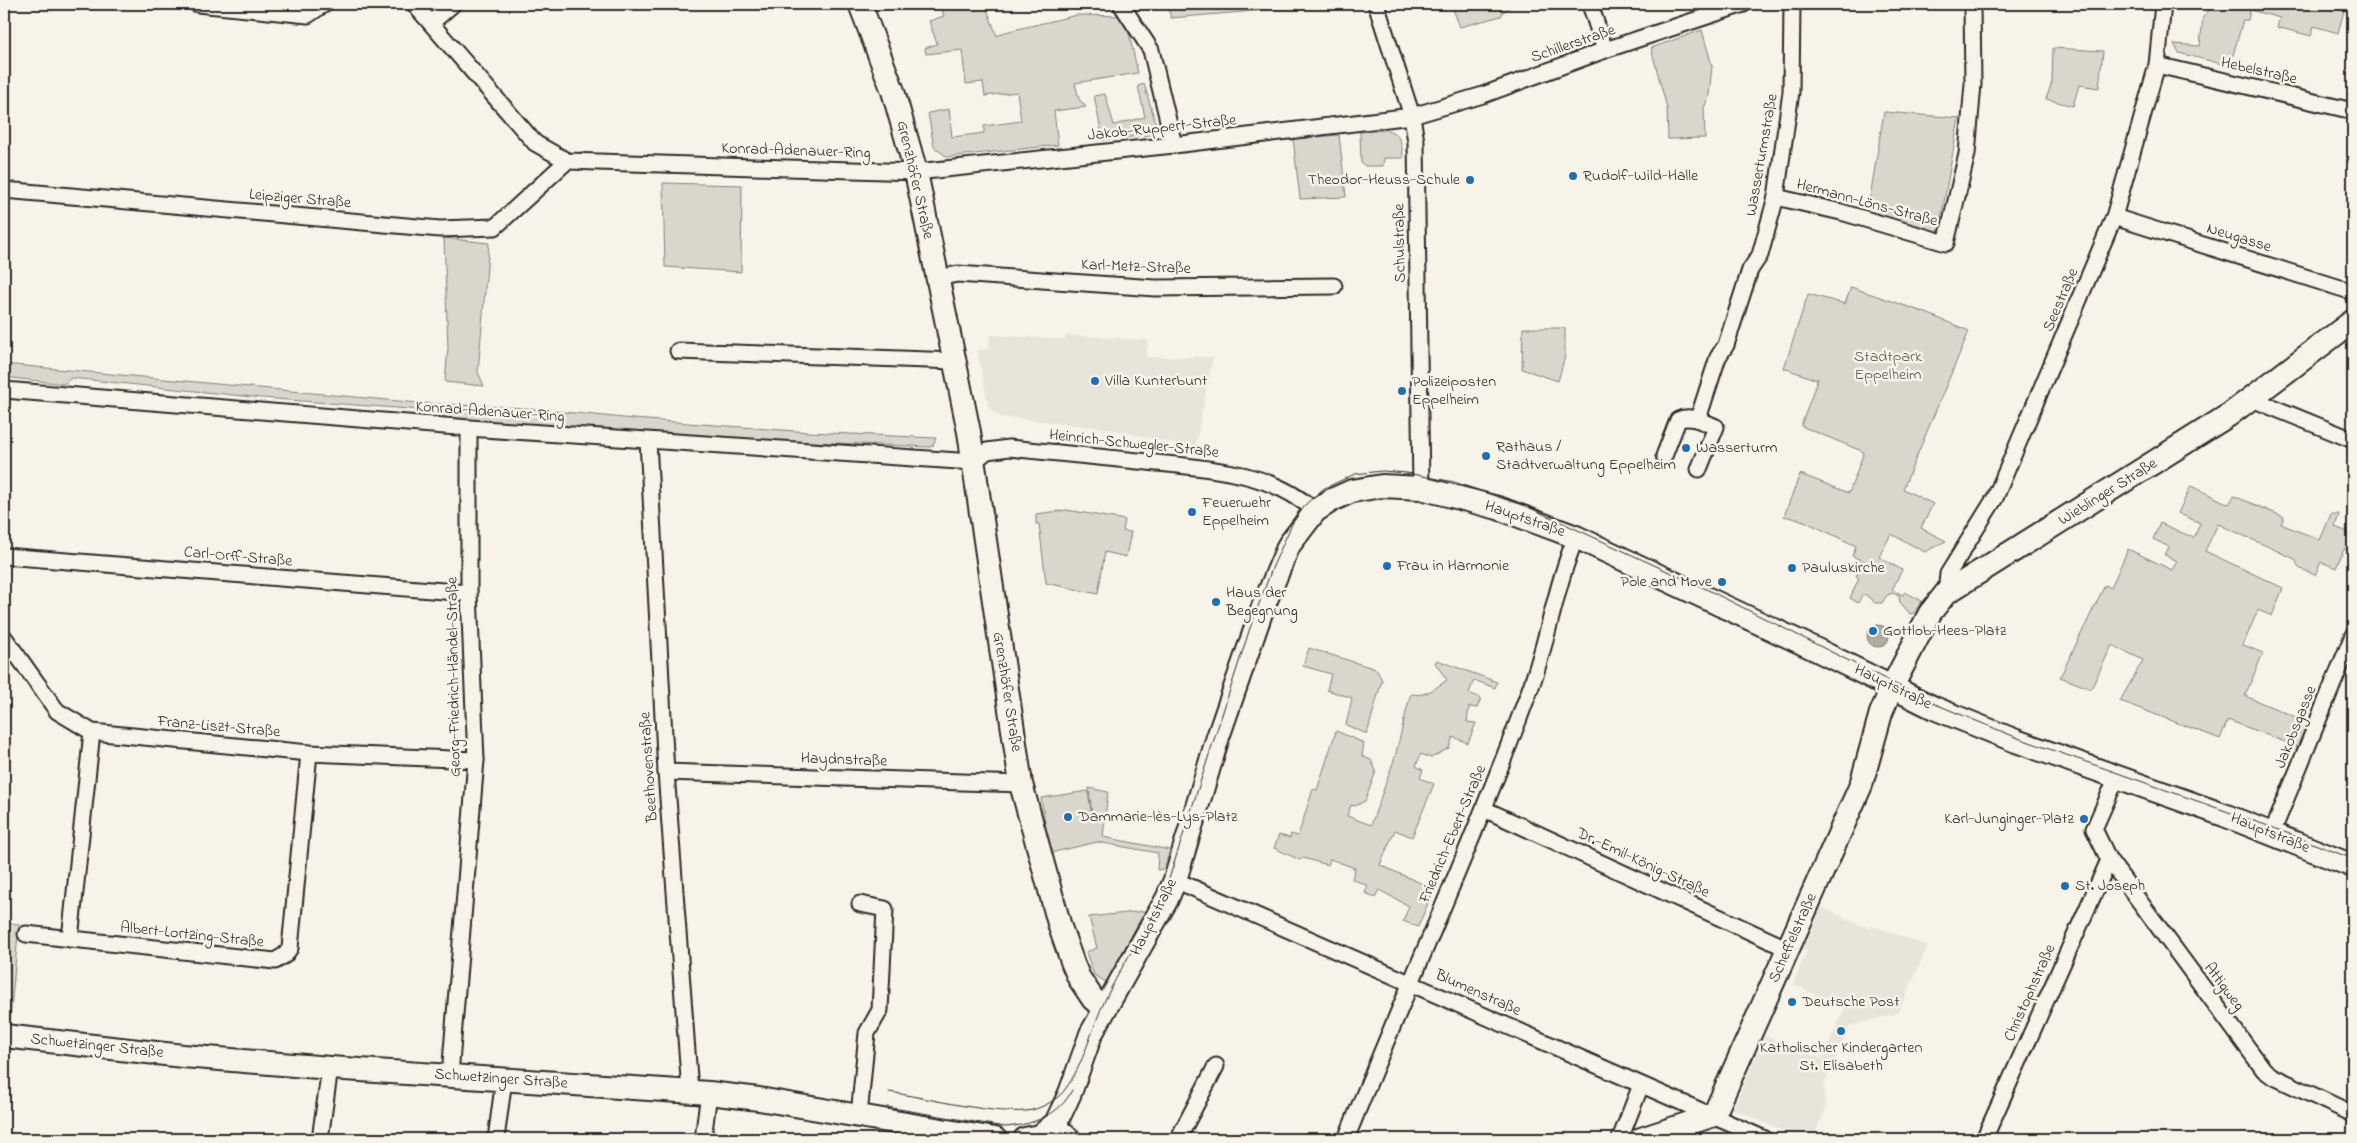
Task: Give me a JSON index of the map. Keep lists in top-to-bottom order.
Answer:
{
  "streets": {
    "street": [
      "Schillerstraße",
      "Hebelstraße",
      "Jakob-Ruppert-Straße",
      "Konrad-Adenauer-Ring",
      "Wasserturmstraße",
      "Grenzhöfer Straße",
      "Leipziger Straße",
      "Hermann-Löns-Straße",
      "Neugasse",
      "Schulstraße",
      "Karl-Metz-Straße",
      "Seestraße",
      "Heinrich-Schwegler-Straße",
      "Wieblinger Straße",
      "Hauptstraße",
      "Carl-Orff-Straße",
      "Georg-Friedrich-Händel-Straße",
      "Franz-Liszt-Straße",
      "Jakobsgasse",
      "Haydnstraße",
      "Beethovenstraße",
      "Friedrich-Ebert-Straße",
      "Dr.-Emil-König-Straße",
      "Albert-Lortzing-Straße",
      "Scheffelstraße",
      "Attigweg",
      "Blumenstraße",
      "Christophstraße",
      "Schwetzinger Straße"
    ]
  },
  "crossings": [
    ["Schillerstraße", "Jakob-Ruppert-Straße"],
    ["Schillerstraße", "Schulstraße"],
    ["Hebelstraße", "Seestraße"],
    ["Jakob-Ruppert-Straße", "Konrad-Adenauer-Ring"],
    ["Jakob-Ruppert-Straße", "Grenzhöfer Straße"],
    ["Jakob-Ruppert-Straße", "Schulstraße"],
    ["Konrad-Adenauer-Ring", "Grenzhöfer Straße"],
    ["Konrad-Adenauer-Ring", "Leipziger Straße"],
    ["Konrad-Adenauer-Ring", "Heinrich-Schwegler-Straße"],
    ["Konrad-Adenauer-Ring", "Georg-Friedrich-Händel-Straße"],
    ["Konrad-Adenauer-Ring", "Beethovenstraße"],
    ["Wasserturmstraße", "Hermann-Löns-Straße"],
    ["Grenzhöfer Straße", "Karl-Metz-Straße"],
    ["Grenzhöfer Straße", "Heinrich-Schwegler-Straße"],
    ["Grenzhöfer Straße", "Hauptstraße"],
    ["Grenzhöfer Straße", "Haydnstraße"],
    ["Neugasse", "Seestraße"],
    ["Schulstraße", "Hauptstraße"],
    ["Seestraße", "Wieblinger Straße"],
    ["Heinrich-Schwegler-Straße", "Hauptstraße"],
    ["Wieblinger Straße", "Hauptstraße"],
    ["Wieblinger Straße", "Scheffelstraße"],
    ["Hauptstraße", "Jakobsgasse"],
    ["Hauptstraße", "Friedrich-Ebert-Straße"],
    ["Hauptstraße", "Scheffelstraße"],
    ["Hauptstraße", "Attigweg"],
    ["Hauptstraße", "Blumenstraße"],
    ["Carl-Orff-Straße", "Georg-Friedrich-Händel-Straße"],
    ["Georg-Friedrich-Händel-Straße", "Franz-Liszt-Straße"],
    ["Georg-Friedrich-Händel-Straße", "Schwetzinger Straße"],
    ["Franz-Liszt-Straße", "Albert-Lortzing-Straße"],
    ["Haydnstraße", "Beethovenstraße"],
    ["Beethovenstraße", "Schwetzinger Straße"],
    ["Friedrich-Ebert-Straße", "Dr.-Emil-König-Straße"],
    ["Friedrich-Ebert-Straße", "Blumenstraße"],
    ["Dr.-Emil-König-Straße", "Scheffelstraße"],
    ["Scheffelstraße", "Blumenstraße"],
    ["Attigweg", "Christophstraße"]
  ],
  "parks": ["Stadtpark Eppelheim"],
  "places": [
    "Rudolf-Wild-Halle",
    "Theodor-Heuss-Schule",
    "Villa Kunterbunt",
    "Polizeiposten Eppelheim",
    "Wasserturm",
    "Rathaus / Stadtverwaltung Eppelheim",
    "Feuerwehr Eppelheim",
    "Frau in Harmonie",
    "Pauluskirche",
    "Pole and Move",
    "Haus der Begegnung",
    "Gottlob-Hees-Platz",
    "Dammarie-lès-Lys-Platz",
    "Karl-Junginger-Platz",
    "St. Joseph",
    "Deutsche Post",
    "Katholischer Kindergarten St. Elisabeth"
  ]
}
